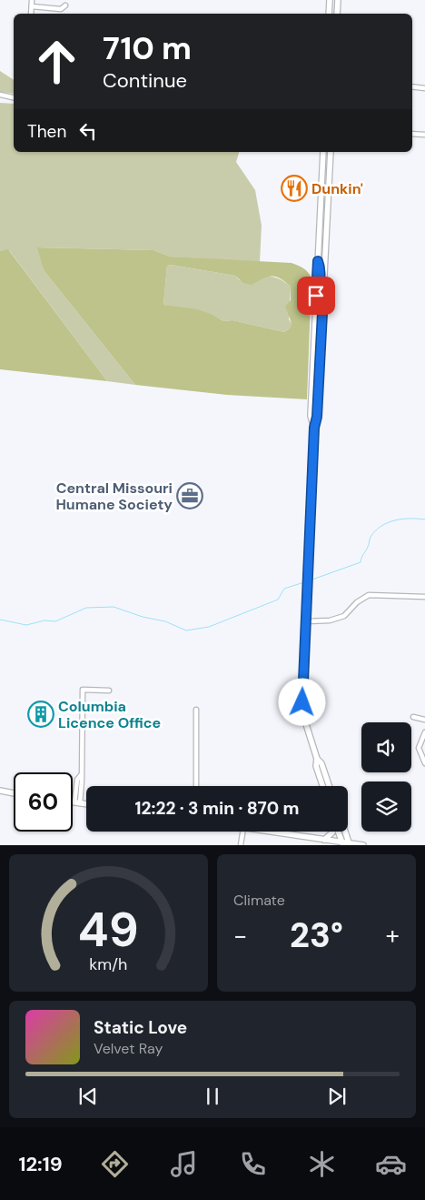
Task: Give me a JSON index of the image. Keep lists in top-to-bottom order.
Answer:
{
  "places": {
    "restaurant": ["Dunkin'"],
    "office": ["Central Missouri Humane Society"],
    "building": ["Columbia Licence Office"]
  },
  "page": {
    "turn": ["710 m", "Continue"],
    "then": "Then",
    "limit": "60",
    "trip": "12:22 · 3 min · 870 m",
    "tile": "Climate",
    "heat": ["−", "23°", "+"],
    "song": ["Static Love", "Velvet Ray"],
    "tabs": "12:19",
    "gauge": ["49", "km/h"]
  }
}
